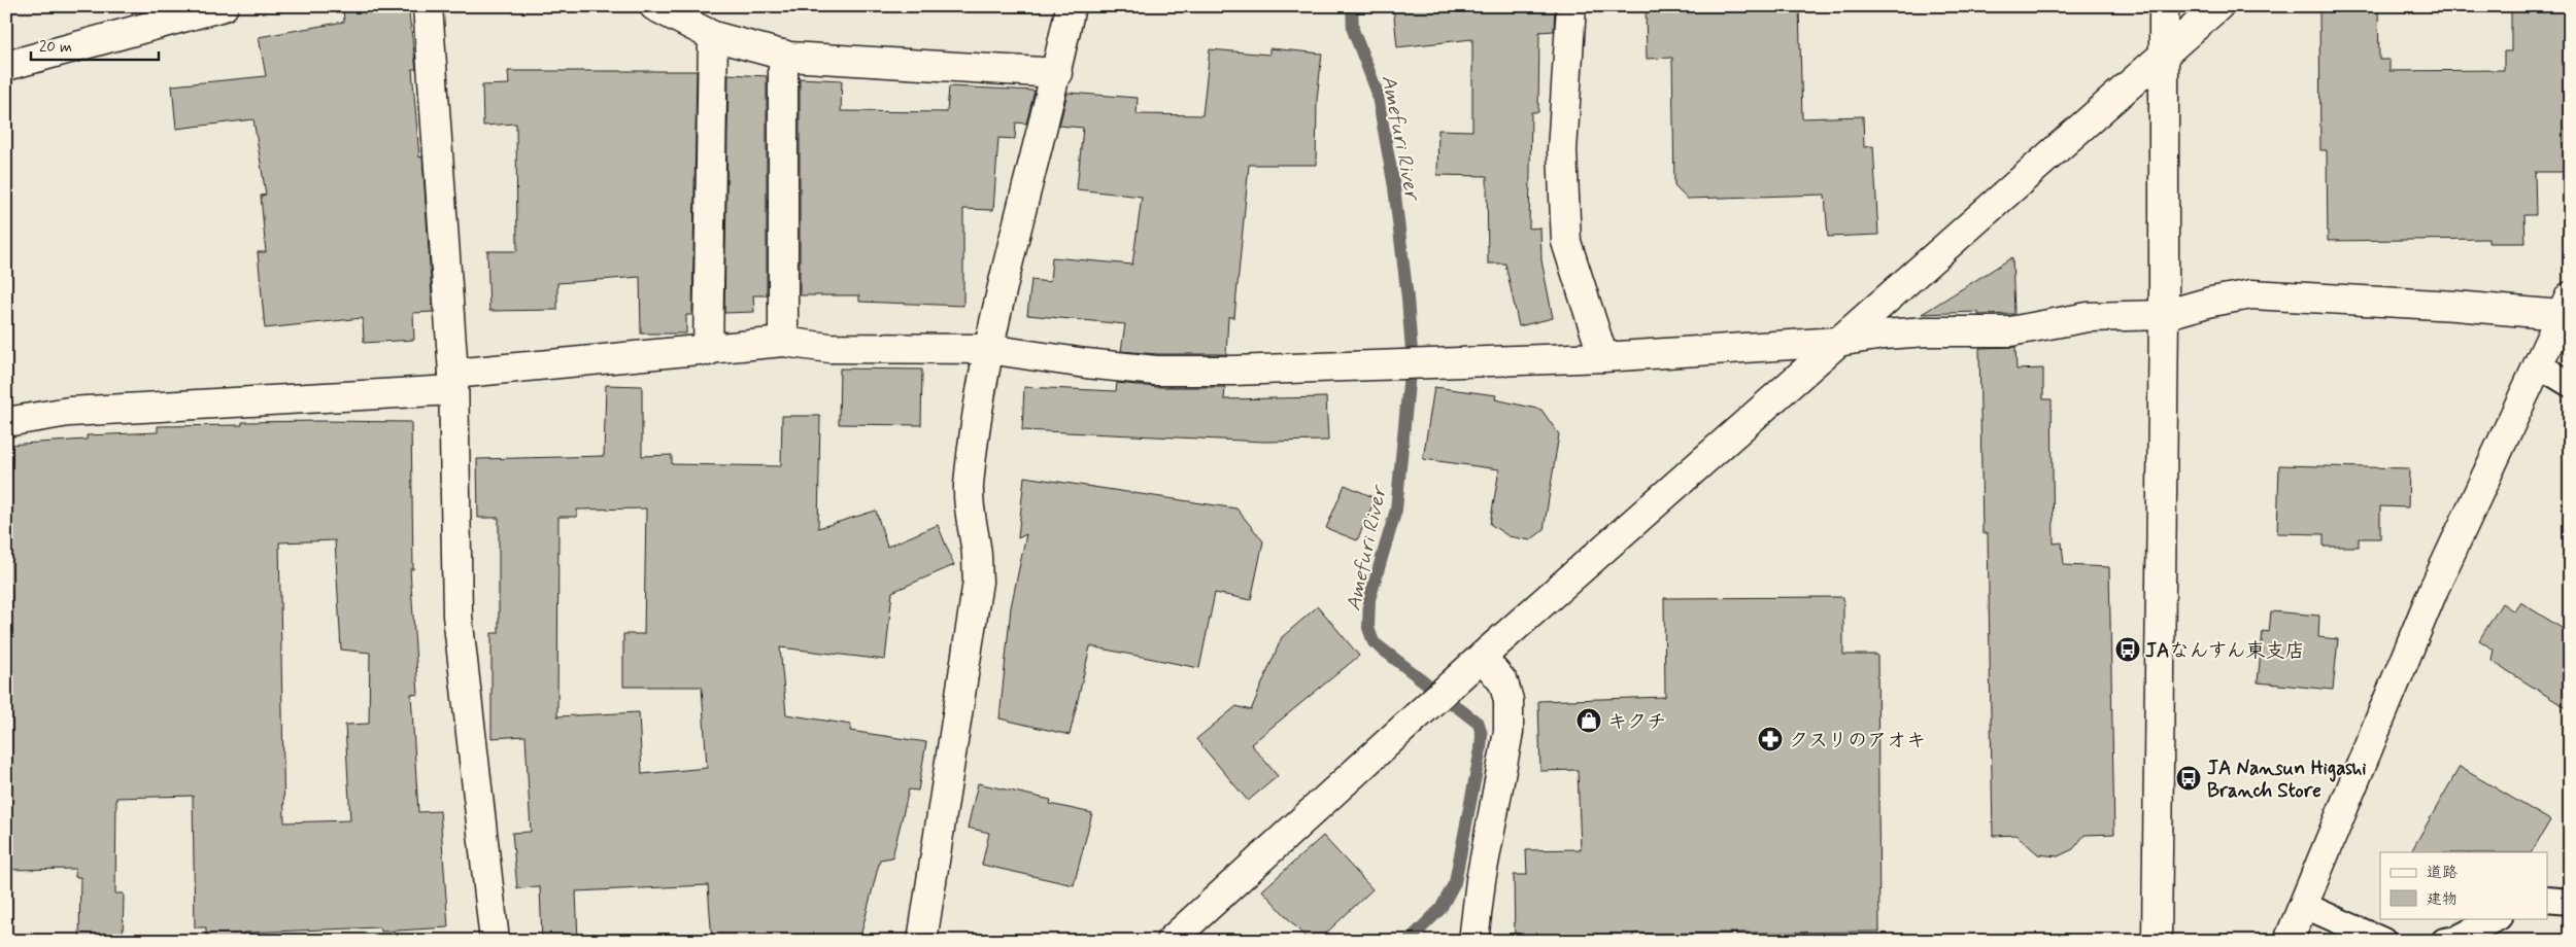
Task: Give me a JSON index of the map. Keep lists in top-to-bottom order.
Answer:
{
  "water": ["Amefuri River"],
  "places": {
    "bus stop": ["JAなんすん東支店", "JA Nansun Higashi Branch Store"],
    "shop": ["キクチ"],
    "pharmacy": ["クスリのアオキ"]
  },
  "legend": ["道路", "建物"],
  "scale_bar": "20 m"
}
